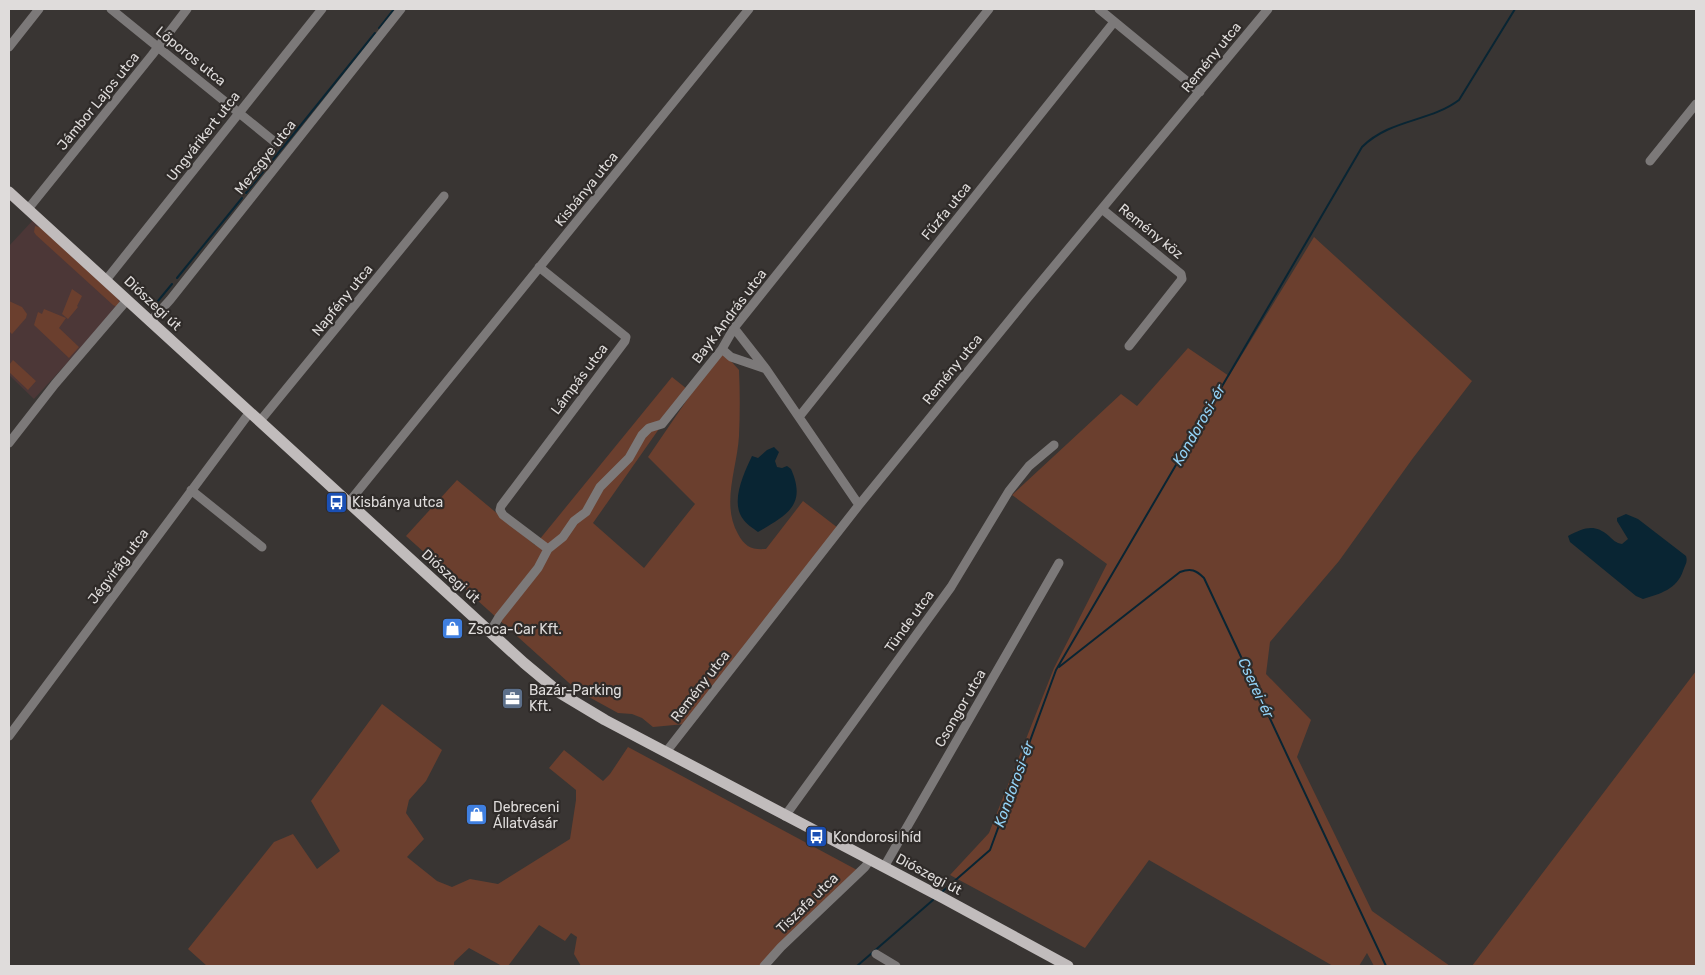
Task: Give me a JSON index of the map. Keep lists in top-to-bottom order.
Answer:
{
  "streets": {
    "main road": ["Diószegi út"],
    "street": [
      "Lőporos utca",
      "Remény utca",
      "Jámbor Lajos utca",
      "Ungvárikert utca",
      "Mezsgye utca",
      "Kisbánya utca",
      "Fűzfa utca",
      "Remény köz",
      "Napfény utca",
      "Bayk András utca",
      "Lámpás utca",
      "Jégvirág utca",
      "Tünde utca",
      "Csongor utca",
      "Tiszafa utca"
    ]
  },
  "crossings": [
    ["Lőporos utca", "Jámbor Lajos utca"],
    ["Lőporos utca", "Ungvárikert utca"],
    ["Remény utca", "Remény köz"],
    ["Remény utca", "Diószegi út"],
    ["Jámbor Lajos utca", "Diószegi út"],
    ["Ungvárikert utca", "Diószegi út"],
    ["Mezsgye utca", "Diószegi út"],
    ["Kisbánya utca", "Diószegi út"],
    ["Kisbánya utca", "Lámpás utca"],
    ["Napfény utca", "Diószegi út"],
    ["Diószegi út", "Bayk András utca"],
    ["Diószegi út", "Jégvirág utca"],
    ["Diószegi út", "Tünde utca"],
    ["Diószegi út", "Csongor utca"],
    ["Diószegi út", "Tiszafa utca"],
    ["Bayk András utca", "Lámpás utca"]
  ],
  "water": ["Kondorosi-ér", "Cserei-ér"],
  "places": {
    "bus stop": ["Kisbánya utca", "Kondorosi híd"],
    "shop": ["Zsoca-Car Kft.", "Debreceni Állatvásár"],
    "office": ["Bazár-Parking Kft."]
  }
}
